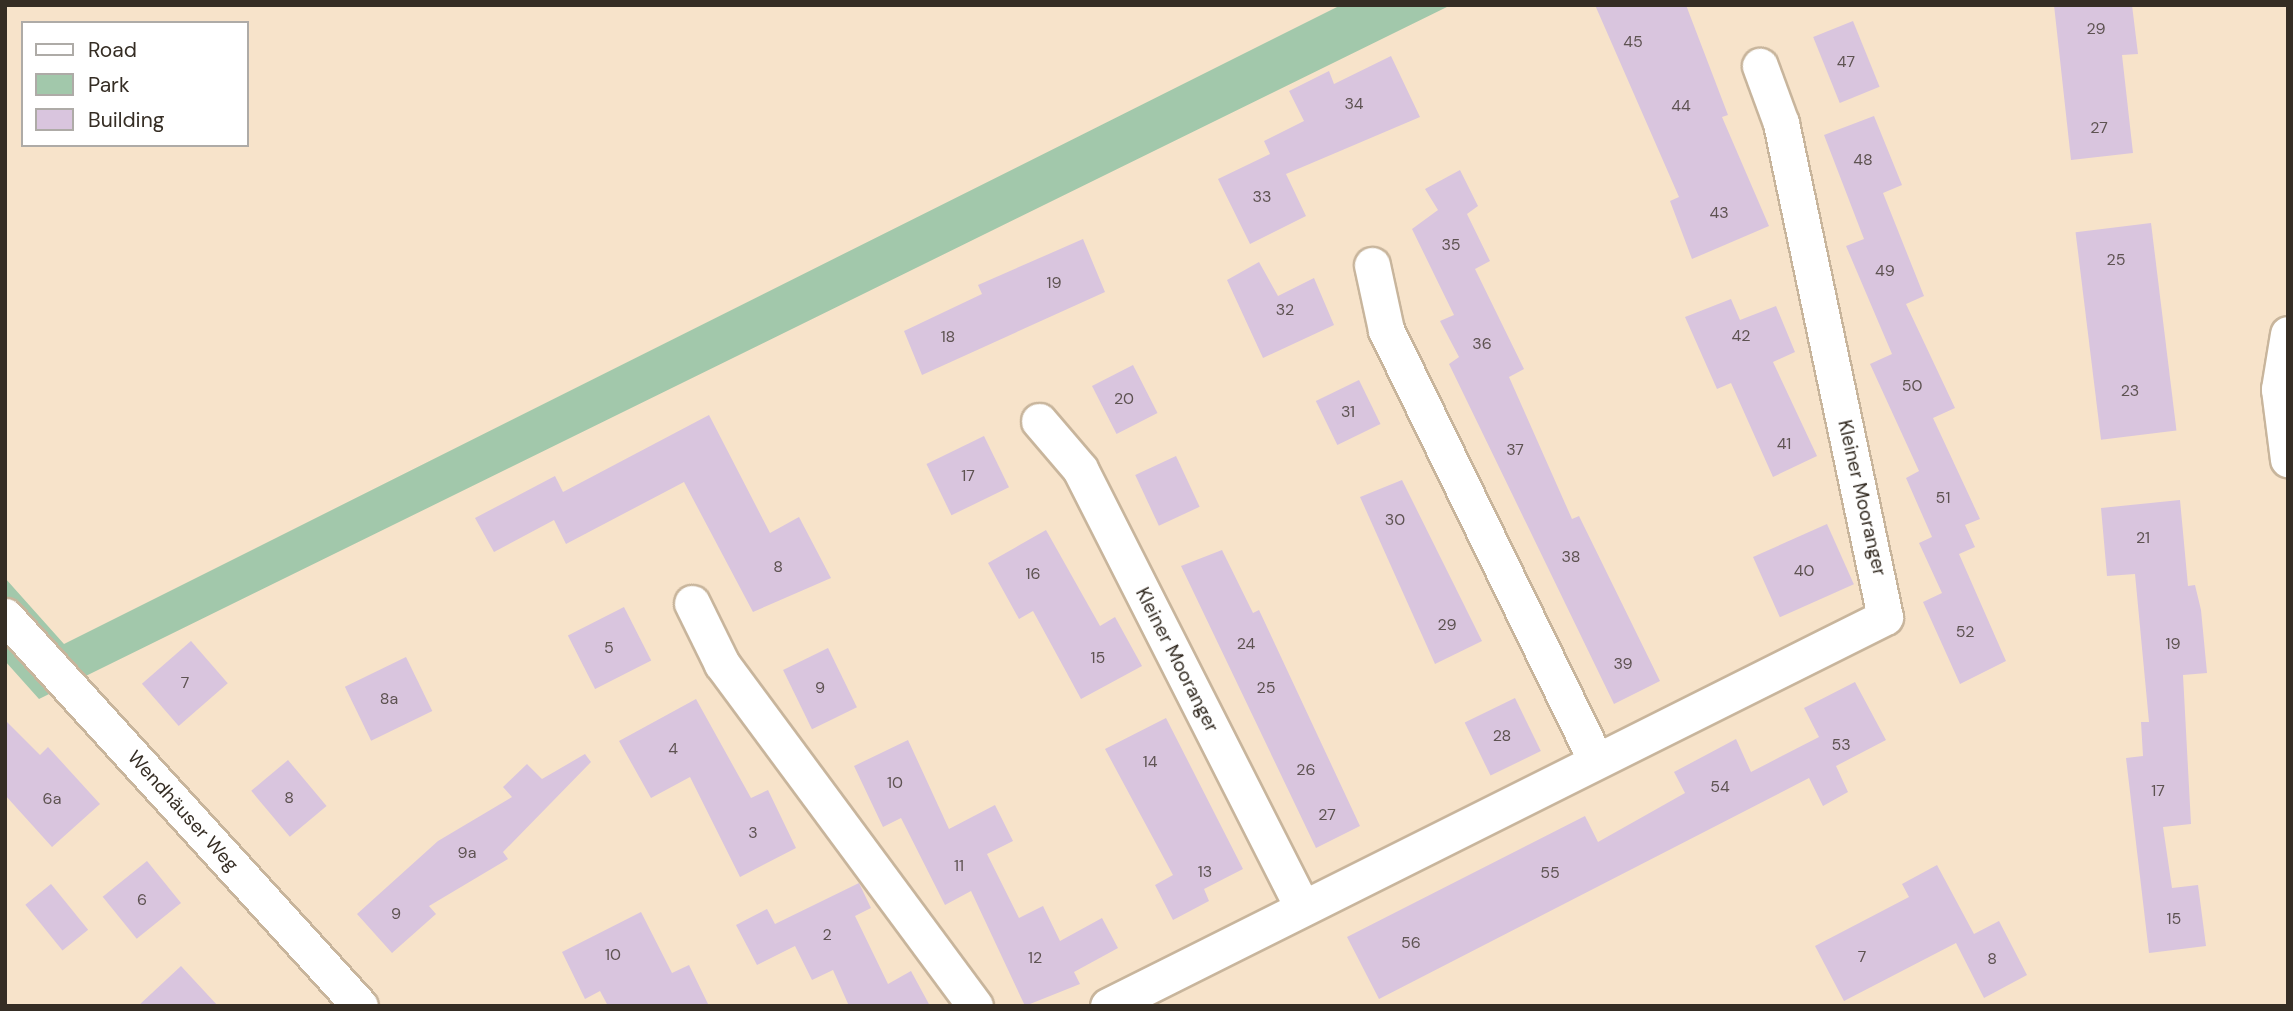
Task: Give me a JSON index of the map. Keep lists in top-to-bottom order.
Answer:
{
  "streets": {
    "street": ["Kleiner Mooranger", "Wendhäuser Weg"]
  },
  "house_numbers": [
    "29",
    "45",
    "47",
    "34",
    "44",
    "27",
    "48",
    "33",
    "43",
    "35",
    "25",
    "49",
    "19",
    "32",
    "42",
    "18",
    "36",
    "50",
    "23",
    "20",
    "31",
    "41",
    "37",
    "17",
    "51",
    "30",
    "21",
    "38",
    "8",
    "40",
    "16",
    "29",
    "52",
    "24",
    "19",
    "5",
    "15",
    "39",
    "7",
    "9",
    "25",
    "8a",
    "28",
    "53",
    "4",
    "14",
    "26",
    "10",
    "54",
    "17",
    "8",
    "6a",
    "27",
    "3",
    "9a",
    "11",
    "13",
    "55",
    "6",
    "9",
    "15",
    "2",
    "56",
    "10",
    "7",
    "12",
    "8"
  ],
  "legend": ["Road", "Park", "Building"]
}
